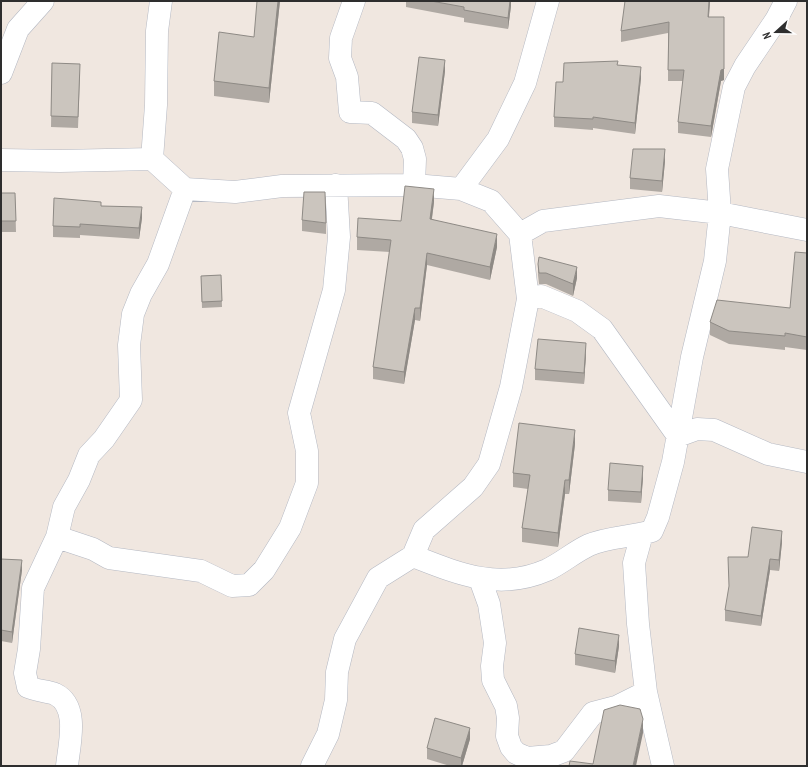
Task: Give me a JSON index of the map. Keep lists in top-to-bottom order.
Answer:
{
  "north": "left"
}
